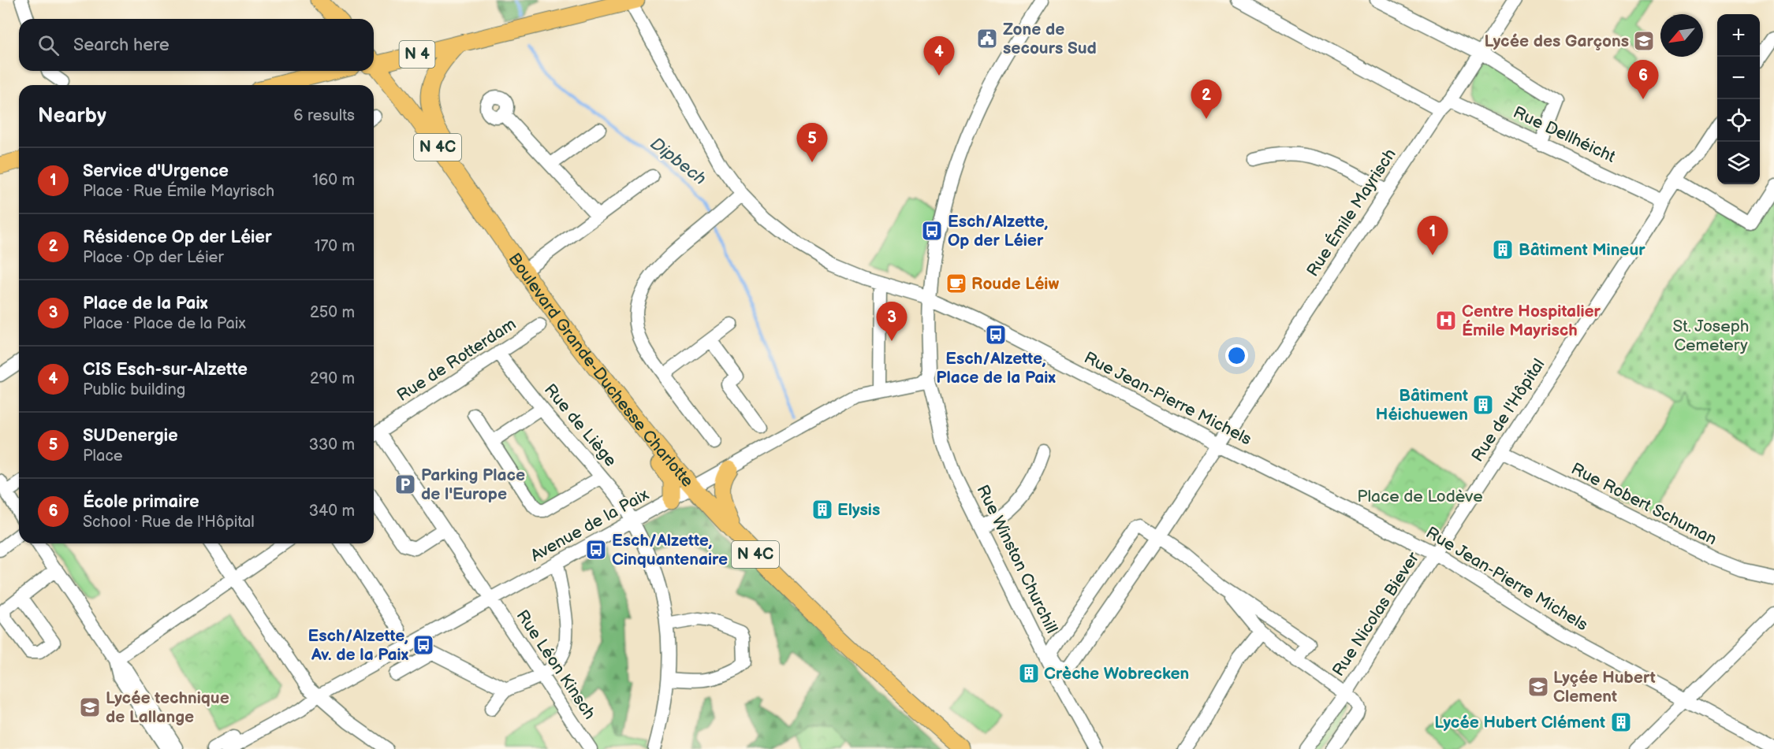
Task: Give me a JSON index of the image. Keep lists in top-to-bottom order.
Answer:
{
  "streets": {
    "main road": ["N 4", "N 4C", "Boulevard Grande-Duchesse Charlotte"],
    "street": [
      "Rue Dellhéicht",
      "Rue Émile Mayrisch",
      "Rue de Rotterdam",
      "Rue Jean-Pierre Michels",
      "Rue de l'Hôpital",
      "Rue de Liège",
      "Rue Robert Schuman",
      "Avenue de la Paix",
      "Rue Winston Churchill",
      "Rue Nicolas Biever",
      "Rue Léon Kinsch"
    ]
  },
  "crossings": [
    ["N 4", "Rue Jean-Pierre Michels"],
    ["Rue Dellhéicht", "Rue Émile Mayrisch"],
    ["Rue Dellhéicht", "Rue de l'Hôpital"],
    ["N 4C", "Boulevard Grande-Duchesse Charlotte"],
    ["N 4C", "Avenue de la Paix"],
    ["Rue Émile Mayrisch", "Rue Jean-Pierre Michels"],
    ["Rue de Rotterdam", "Rue de Liège"],
    ["Rue de Rotterdam", "Rue Léon Kinsch"],
    ["Boulevard Grande-Duchesse Charlotte", "Avenue de la Paix"],
    ["Rue Jean-Pierre Michels", "Rue de l'Hôpital"],
    ["Rue Jean-Pierre Michels", "Rue Winston Churchill"],
    ["Rue Jean-Pierre Michels", "Rue Nicolas Biever"],
    ["Rue de l'Hôpital", "Rue Robert Schuman"],
    ["Rue de l'Hôpital", "Rue Nicolas Biever"],
    ["Rue de Liège", "Avenue de la Paix"],
    ["Avenue de la Paix", "Rue Winston Churchill"],
    ["Avenue de la Paix", "Rue Léon Kinsch"]
  ],
  "water": ["Dipbech"],
  "parks": ["St. Joseph Cemetery", "Place de Lodève"],
  "places": {
    "public building": ["Zone de secours Sud"],
    "school or university": ["Lycée des Garçons", "Lyçée Hubert Clement", "Lycée technique de Lallange"],
    "bus stop": [
      "Esch/Alzette, Op der Léier",
      "Esch/Alzette, Place de la Paix",
      "Esch/Alzette, Cinquantenaire",
      "Esch/Alzette, Av. de la Paix"
    ],
    "building": [
      "Bâtiment Mineur",
      "Bâtiment Héichuewen",
      "Elysis",
      "Crèche Wobrecken",
      "Lycée Hubert Clément"
    ],
    "cafe": ["Roude Léiw"],
    "hospital": ["Centre Hospitalier Émile Mayrisch"],
    "parking": ["Parking Place de l'Europe"]
  },
  "north": "bottom left",
  "page": {
    "map_buttons": ["+", "−"],
    "search": "Search here",
    "pins": [
      "4",
      "6",
      "2",
      "5",
      "1",
      "3"
    ],
    "heading": ["Nearby", "6 results"],
    "list": [
      {
        "mark": "1",
        "name": "Service d'Urgence",
        "note": "Place · Rue Émile Mayrisch",
        "value": "160 m"
      },
      {
        "mark": "2",
        "name": "Résidence Op der Léier",
        "note": "Place · Op der Léier",
        "value": "170 m"
      },
      {
        "mark": "3",
        "name": "Place de la Paix",
        "note": "Place · Place de la Paix",
        "value": "250 m"
      },
      {
        "mark": "4",
        "name": "CIS Esch-sur-Alzette",
        "note": "Public building",
        "value": "290 m"
      },
      {
        "mark": "5",
        "name": "SUDenergie",
        "note": "Place",
        "value": "330 m"
      },
      {
        "mark": "6",
        "name": "École primaire",
        "note": "School · Rue de l'Hôpital",
        "value": "340 m"
      }
    ]
  }
}
